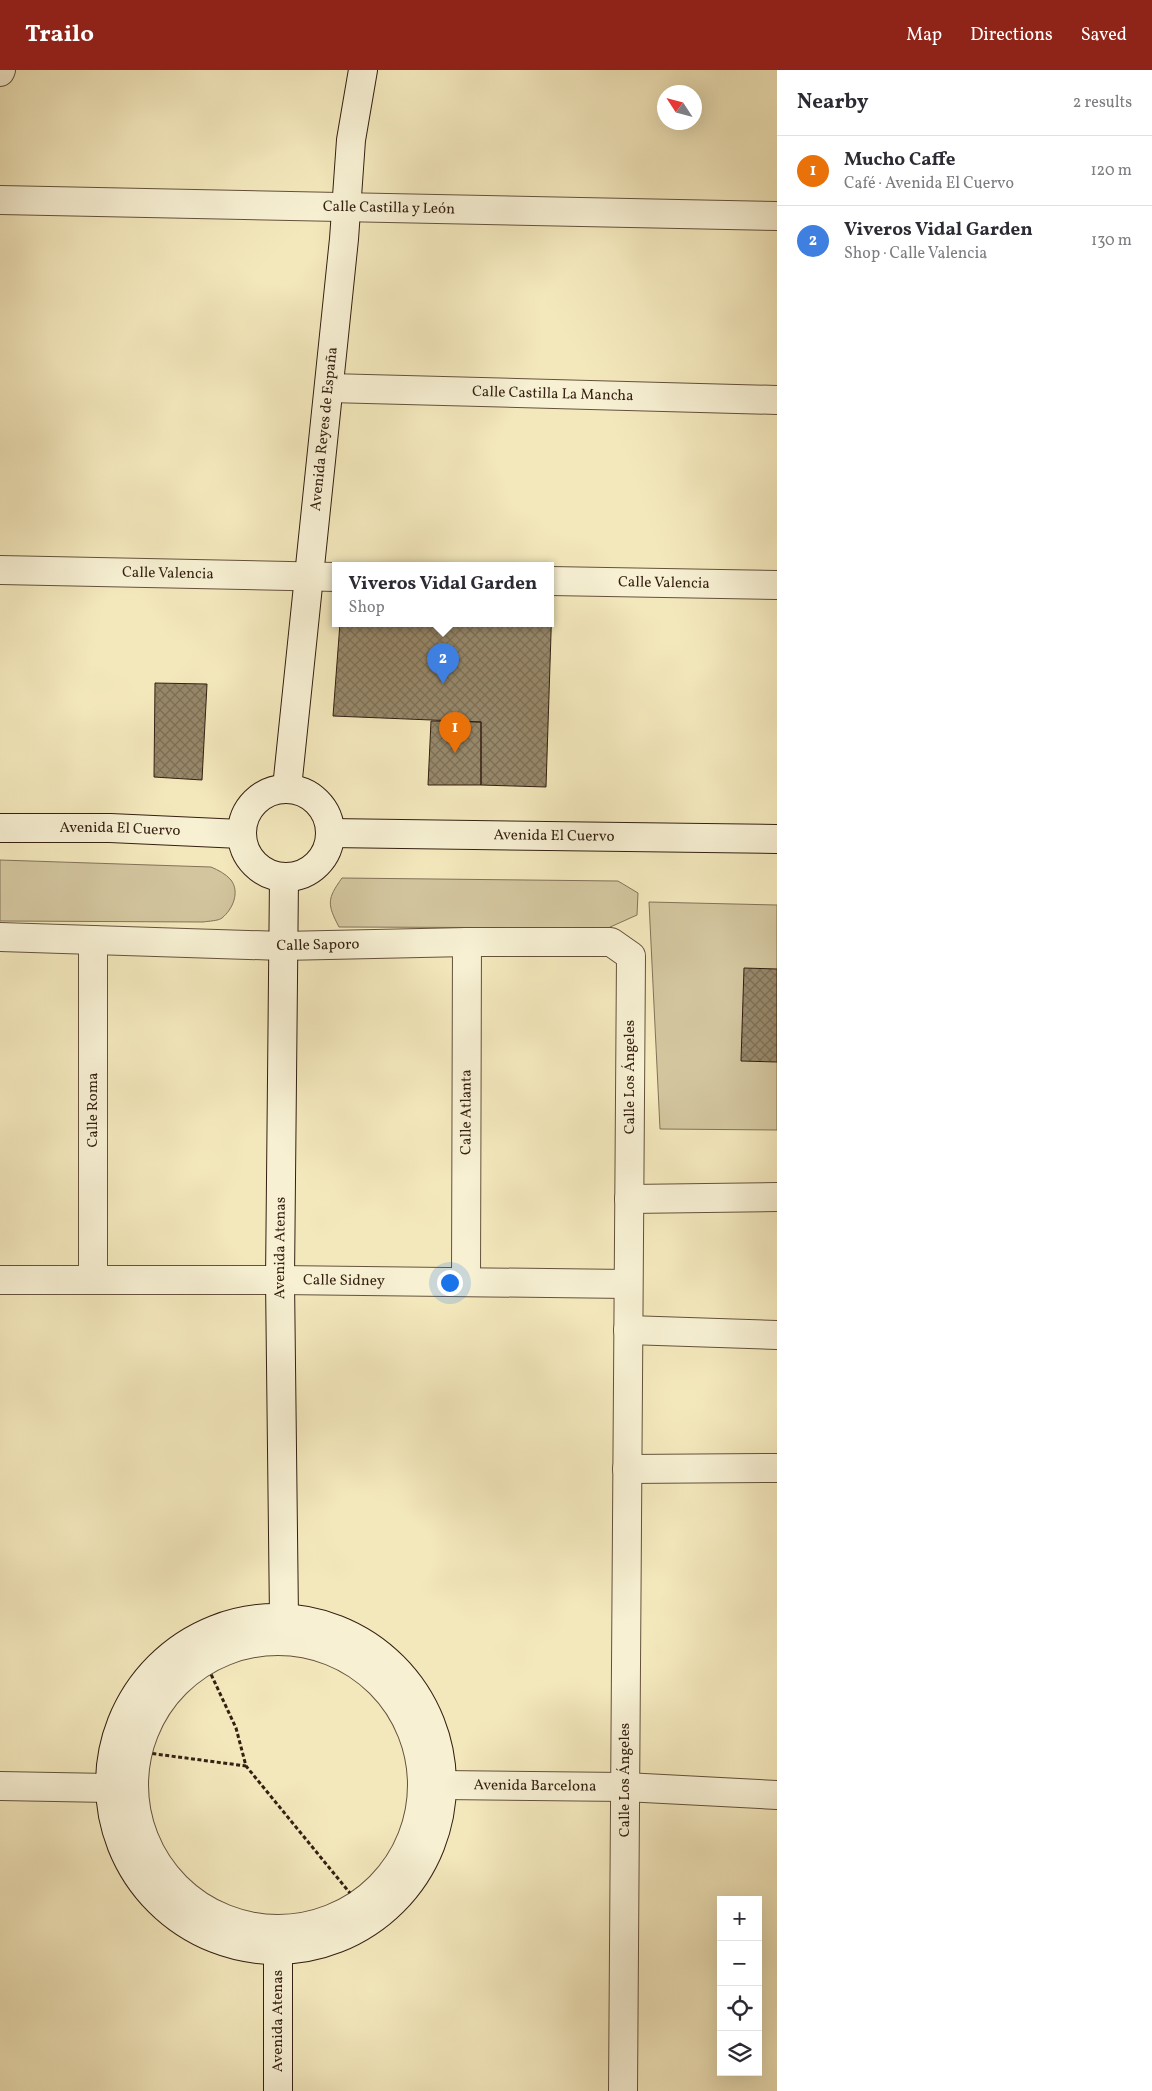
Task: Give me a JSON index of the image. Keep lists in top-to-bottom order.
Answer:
{
  "streets": {
    "street": [
      "Calle Castilla y León",
      "Calle Castilla La Mancha",
      "Avenida Reyes de España",
      "Calle Valencia",
      "Avenida El Cuervo",
      "Calle Saporo",
      "Calle Los Ángeles",
      "Calle Roma",
      "Calle Atlanta",
      "Avenida Atenas",
      "Calle Sidney",
      "Avenida Barcelona"
    ]
  },
  "crossings": [
    ["Calle Castilla y León", "Avenida Reyes de España"],
    ["Calle Castilla La Mancha", "Avenida Reyes de España"],
    ["Avenida Reyes de España", "Calle Valencia"],
    ["Avenida Reyes de España", "Avenida El Cuervo"],
    ["Avenida Reyes de España", "Avenida Atenas"],
    ["Avenida El Cuervo", "Avenida Atenas"],
    ["Calle Saporo", "Calle Los Ángeles"],
    ["Calle Saporo", "Calle Roma"],
    ["Calle Saporo", "Calle Atlanta"],
    ["Calle Saporo", "Avenida Atenas"],
    ["Calle Los Ángeles", "Calle Sidney"],
    ["Calle Los Ángeles", "Avenida Barcelona"],
    ["Calle Roma", "Calle Sidney"],
    ["Calle Atlanta", "Calle Sidney"],
    ["Avenida Atenas", "Calle Sidney"]
  ],
  "north": "top left",
  "page": {
    "header": "Trailo",
    "nav": ["Map", "Directions", "Saved"],
    "heading": ["Nearby", "2 results"],
    "list": [
      {
        "mark": "1",
        "name": "Mucho Caffe",
        "note": "Café · Avenida El Cuervo",
        "value": "120 m"
      },
      {
        "mark": "2",
        "name": "Viveros Vidal Garden",
        "note": "Shop · Calle Valencia",
        "value": "130 m"
      }
    ],
    "popup": ["Viveros Vidal Garden", "Shop"],
    "pins": ["2", "1"],
    "map_buttons": ["+", "−"]
  }
}
